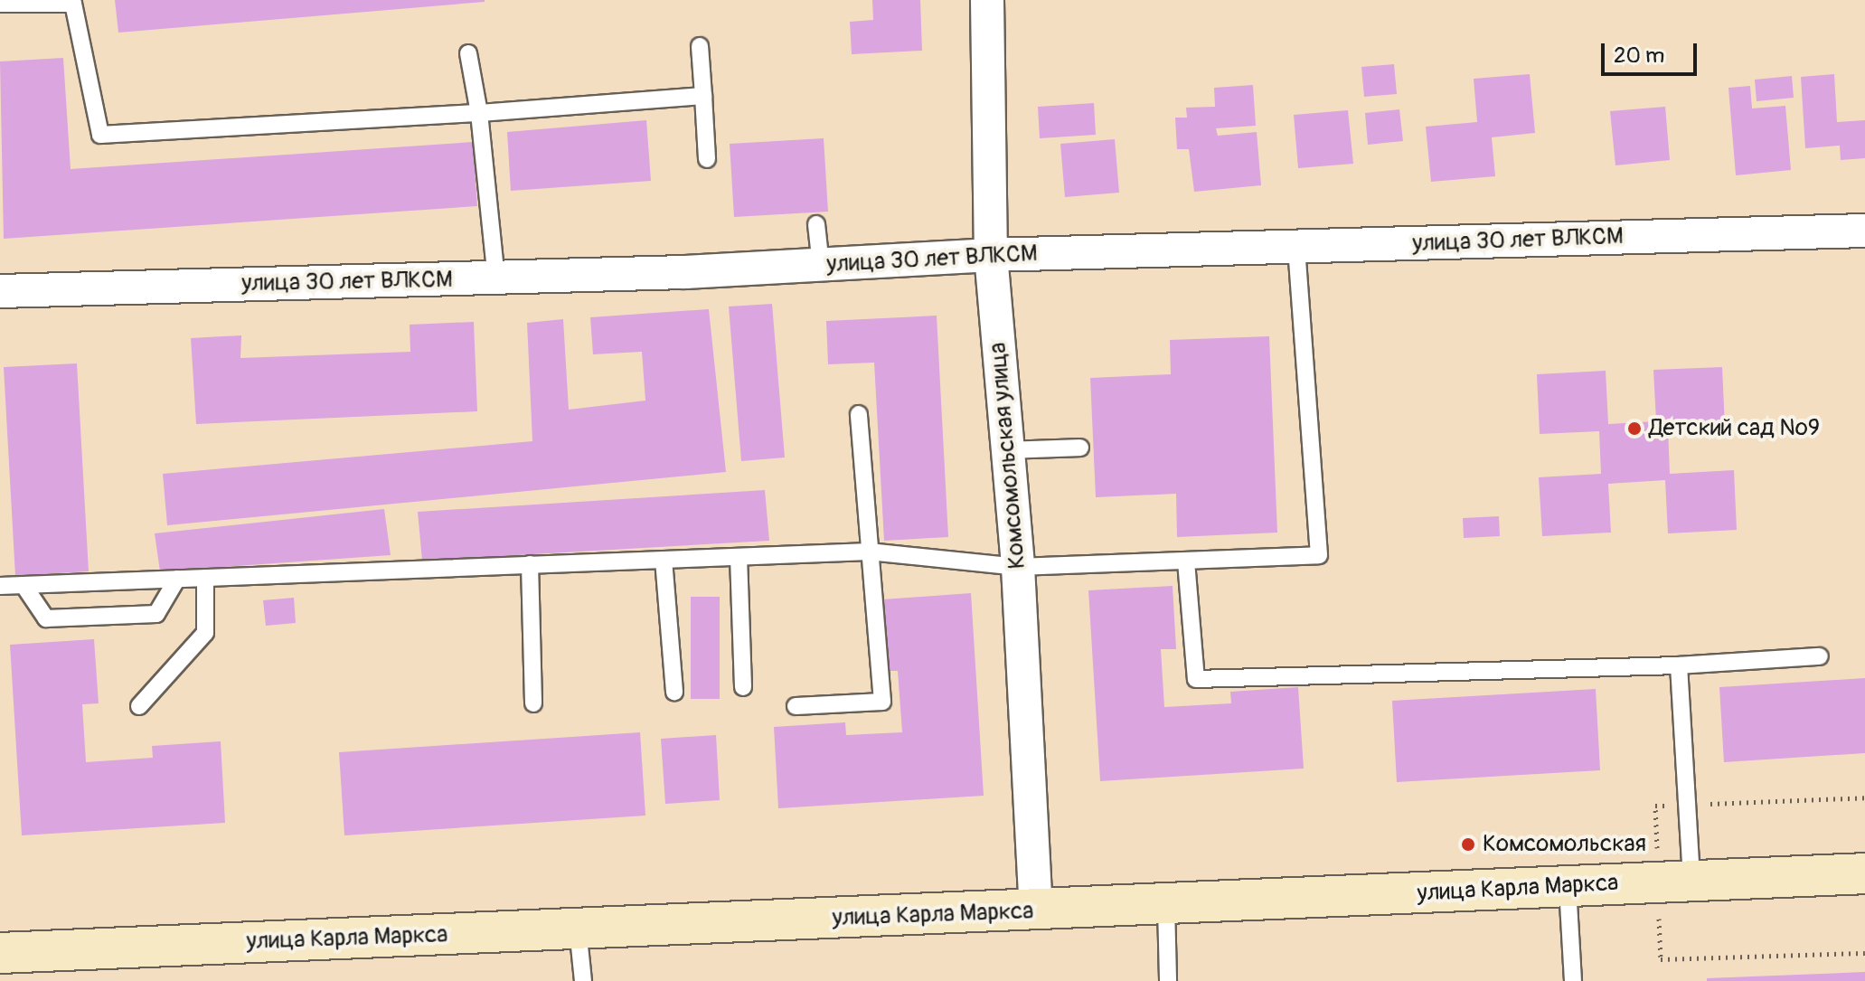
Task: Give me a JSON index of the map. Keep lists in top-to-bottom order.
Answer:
{
  "streets": {
    "main road": ["улица Карла Маркса"],
    "street": ["улица 30 лет ВЛКСМ", "Комсомольская улица"]
  },
  "crossings": [
    ["улица 30 лет ВЛКСМ", "Комсомольская улица"],
    ["Комсомольская улица", "улица Карла Маркса"]
  ],
  "places": ["Детский сад №9", "Комсомольская"],
  "scale_bar": "20 m"
}
